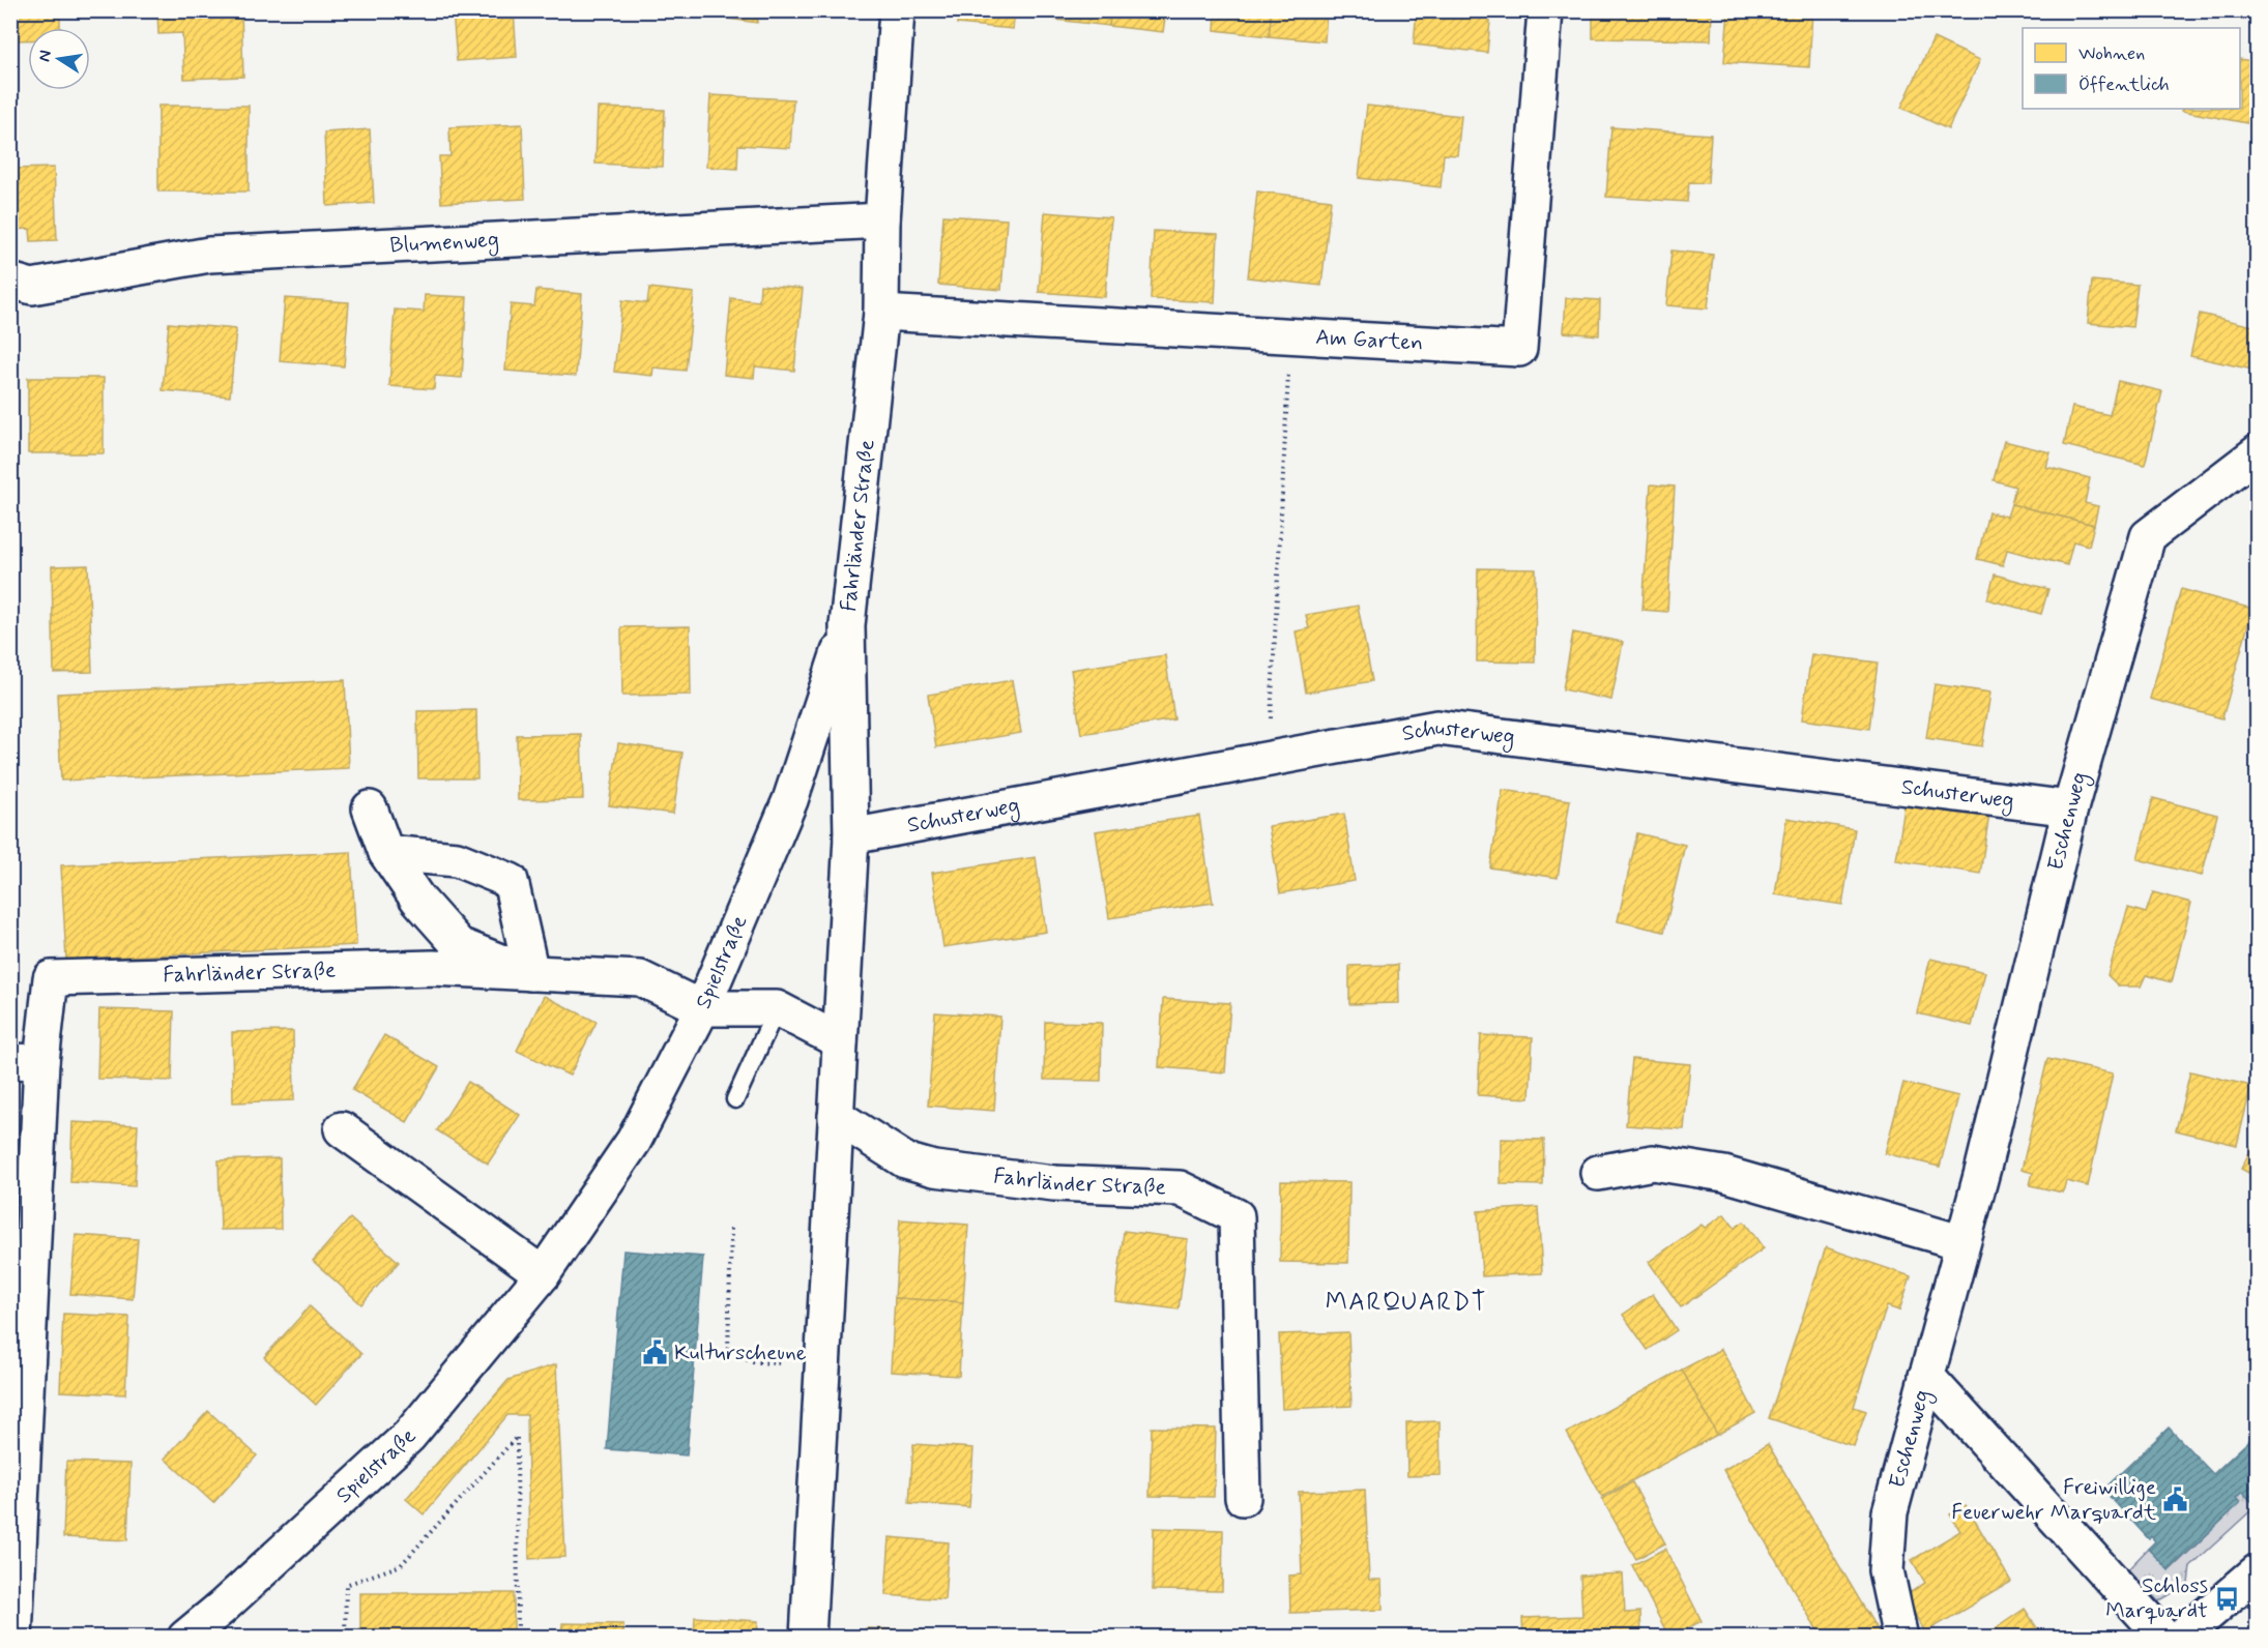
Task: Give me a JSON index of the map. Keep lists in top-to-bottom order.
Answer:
{
  "streets": {
    "street": [
      "Blumenweg",
      "Am Garten",
      "Fahrländer Straße",
      "Schusterweg",
      "Eschenweg",
      "Spielstraße"
    ]
  },
  "crossings": [
    ["Blumenweg", "Fahrländer Straße"],
    ["Am Garten", "Fahrländer Straße"],
    ["Fahrländer Straße", "Schusterweg"],
    ["Fahrländer Straße", "Spielstraße"],
    ["Schusterweg", "Eschenweg"]
  ],
  "districts": ["MARQUARDT"],
  "places": {
    "public building": ["Kulturscheune", "Freiwillige Feuerwehr Marquardt"],
    "bus stop": ["Schloss Marquardt"]
  },
  "legend": ["Wohnen", "Öffentlich"],
  "north": "left"
}
